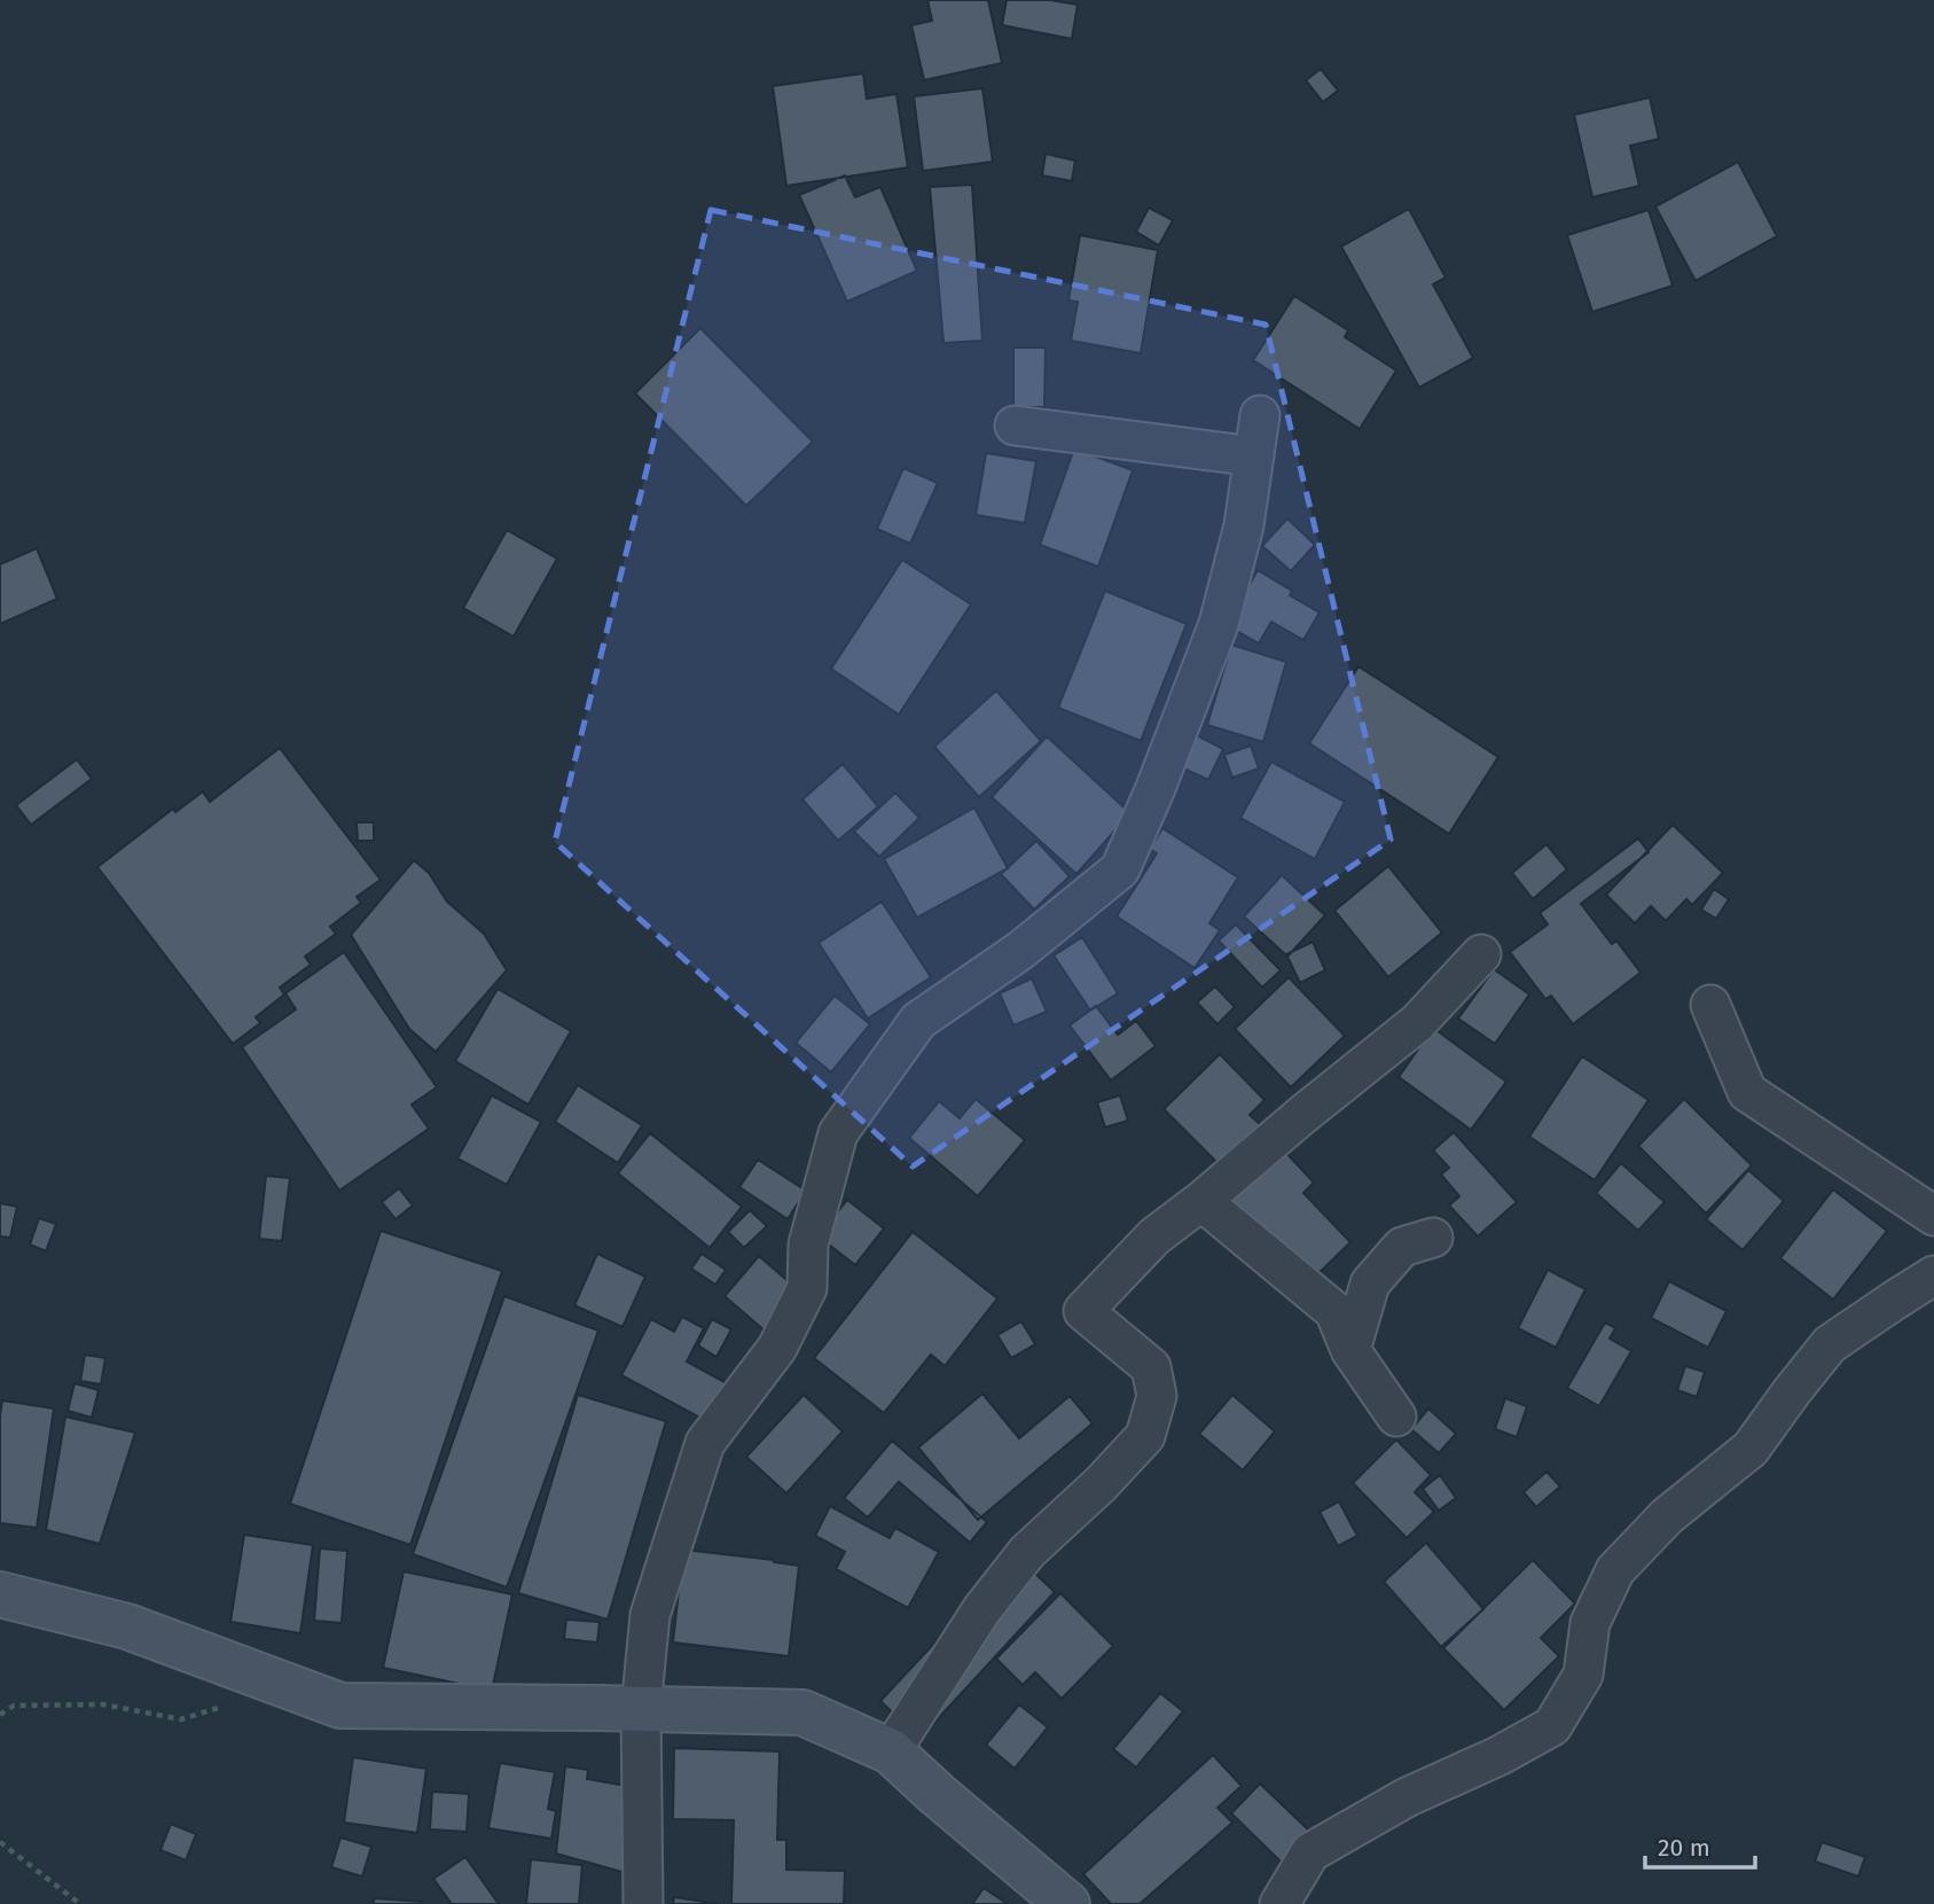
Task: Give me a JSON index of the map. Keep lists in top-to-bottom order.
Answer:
{
  "scale_bar": "20 m"
}
